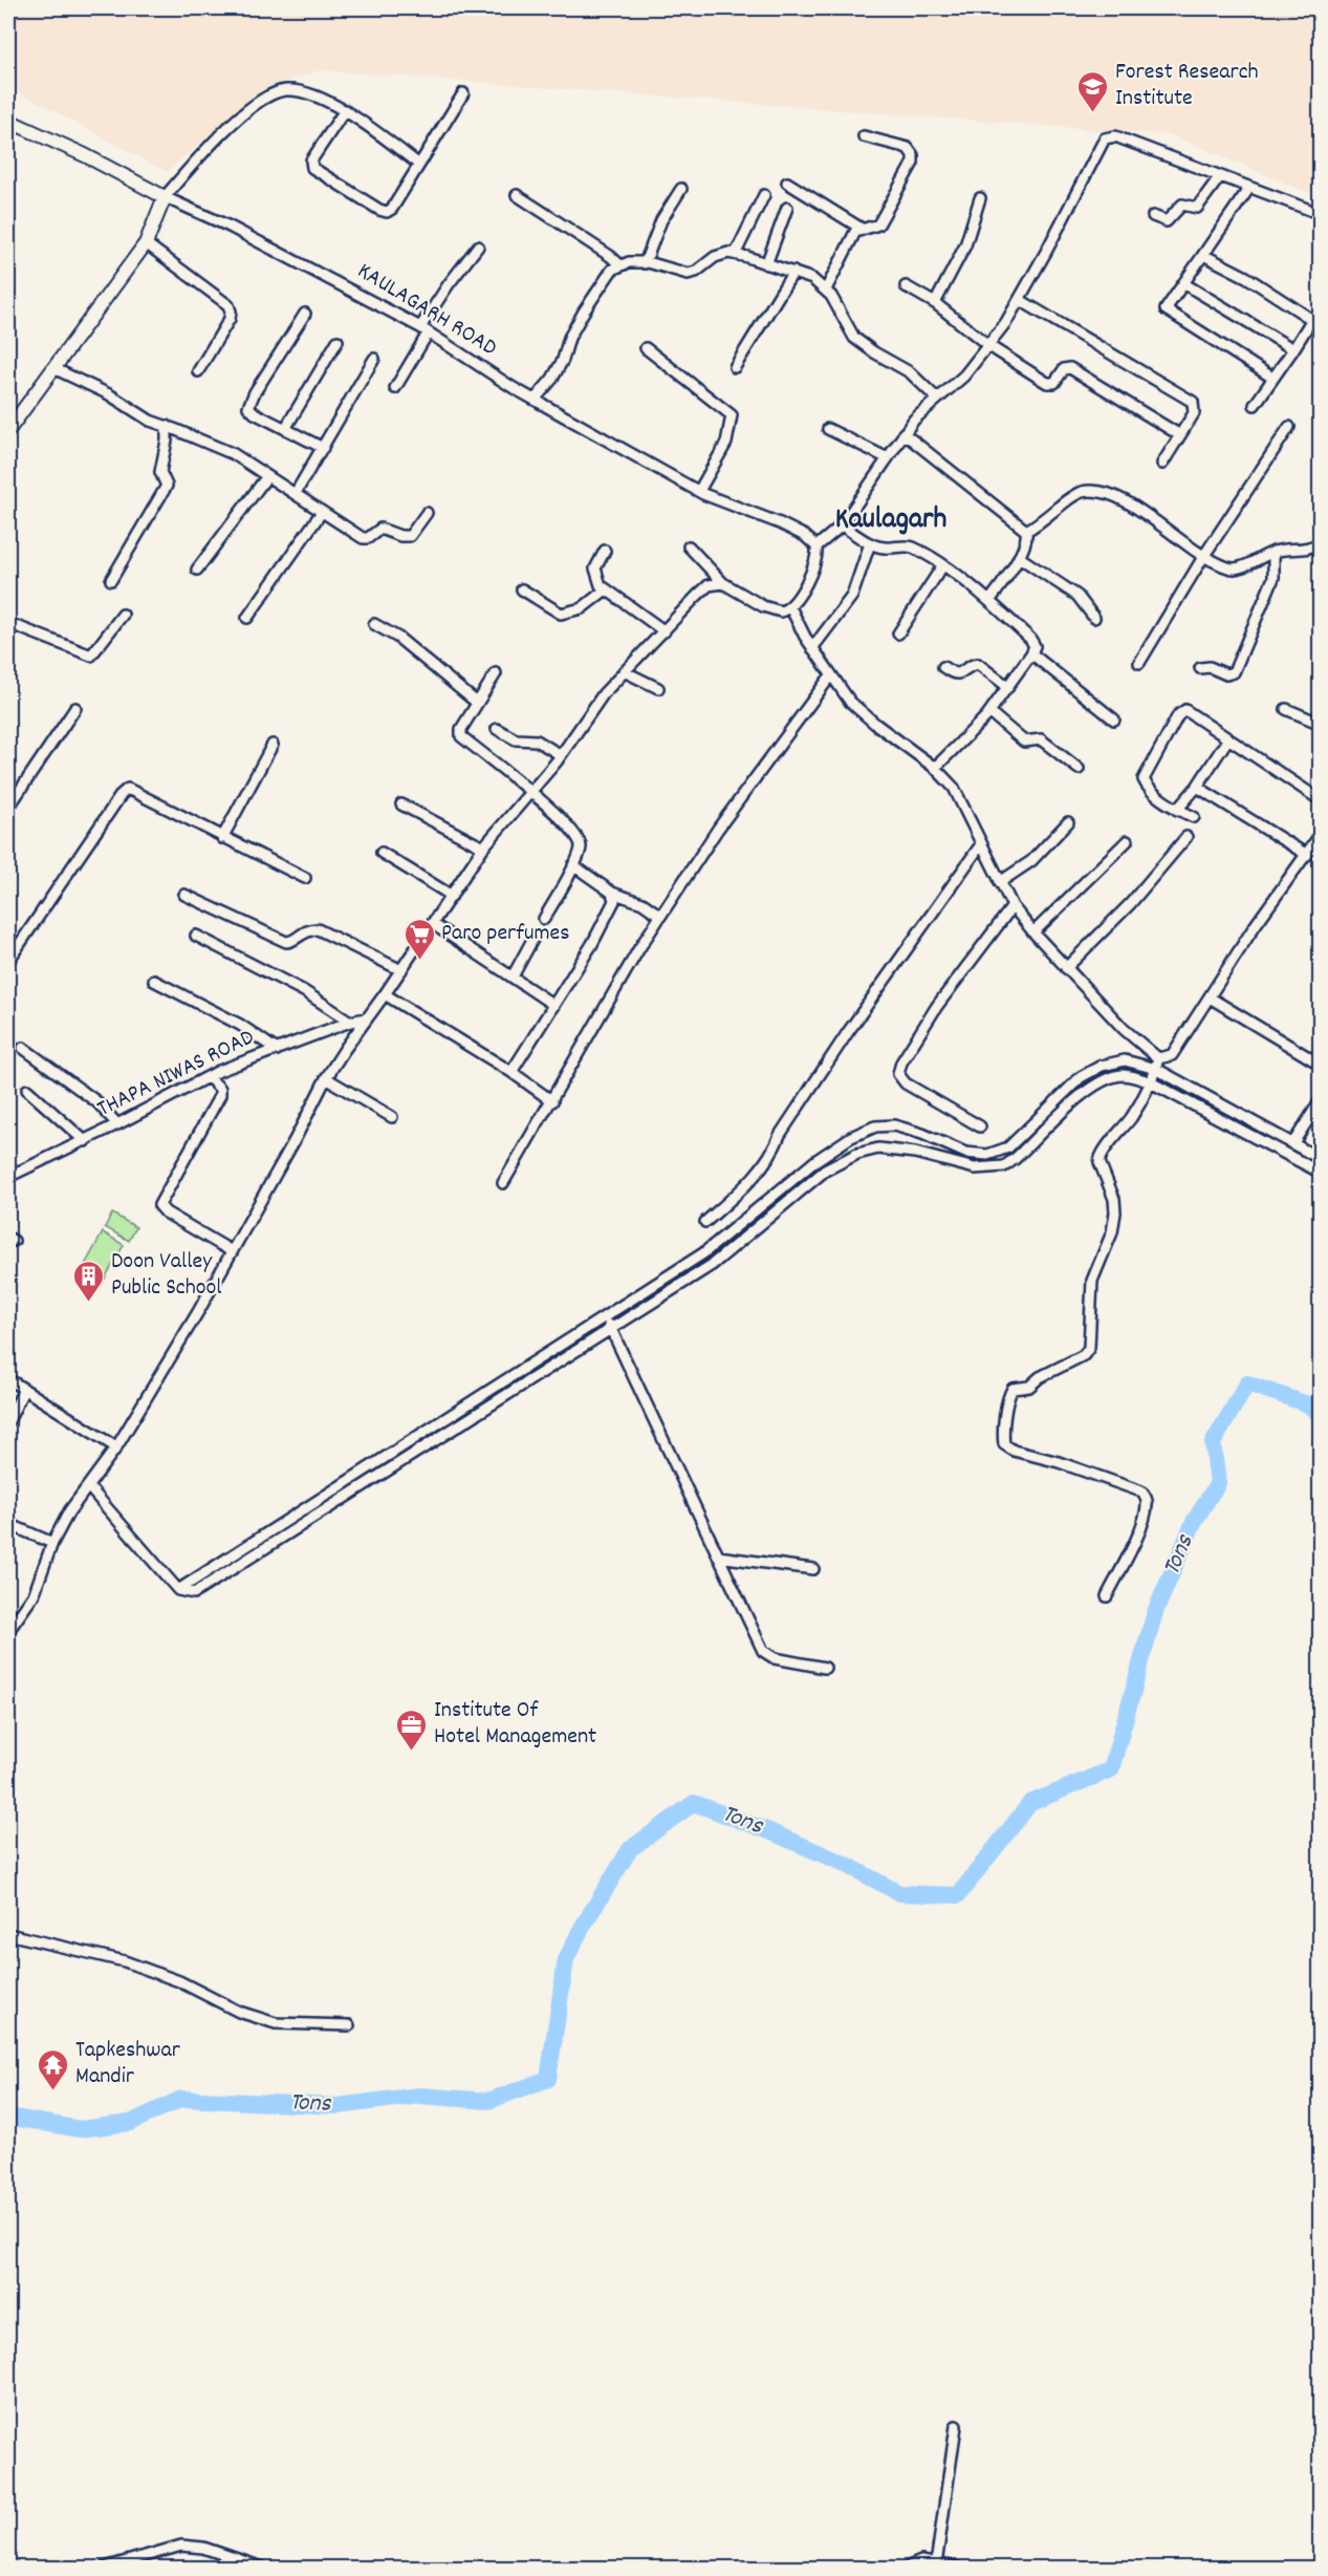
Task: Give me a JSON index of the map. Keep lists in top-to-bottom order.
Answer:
{
  "streets": {
    "street": ["KAULAGARH ROAD", "THAPA NIWAS ROAD"]
  },
  "districts": ["Kaulagarh"],
  "water": ["Tons"],
  "places": {
    "school or university": ["Forest Research Institute"],
    "supermarket": ["Paro perfumes"],
    "building": ["Doon Valley Public School"],
    "office": ["Institute Of Hotel Management"],
    "temple": ["Tapkeshwar Mandir"]
  }
}
